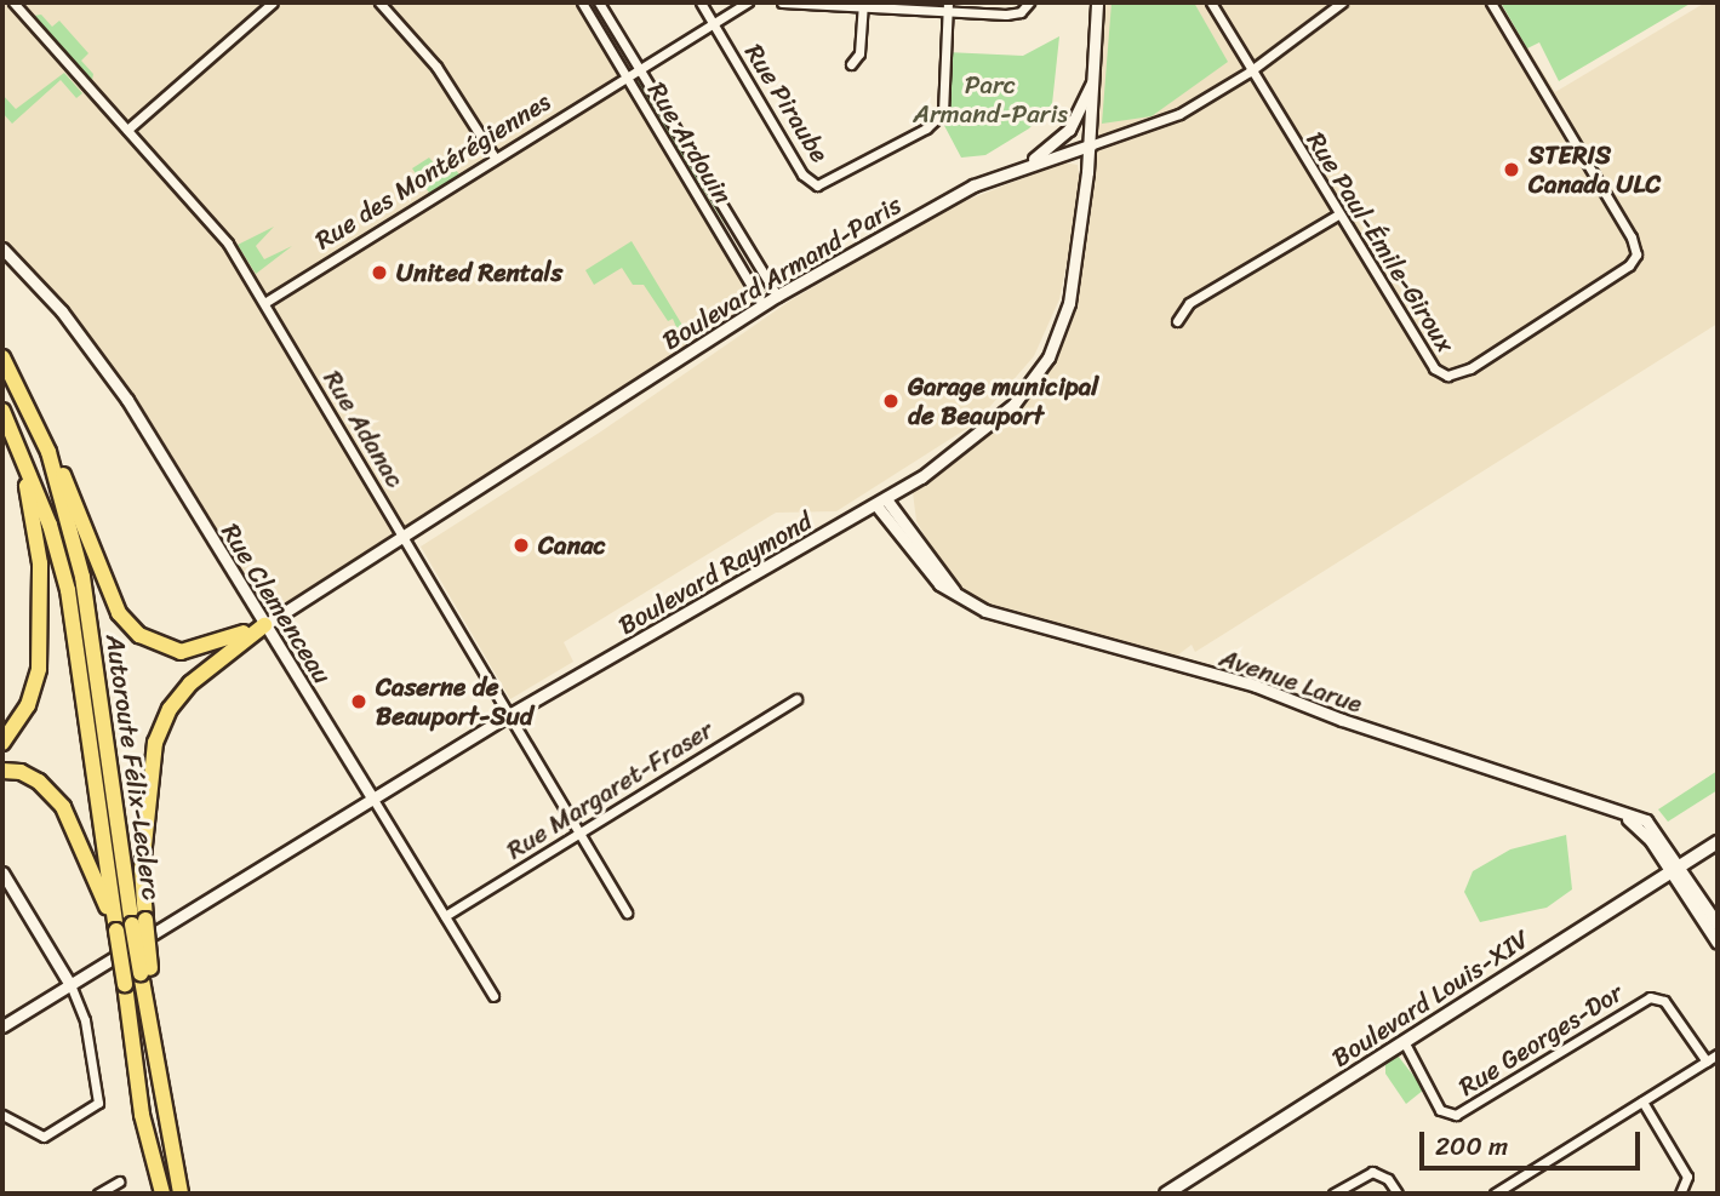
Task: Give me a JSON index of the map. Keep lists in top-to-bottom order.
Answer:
{
  "streets": {
    "highway": ["Autoroute Félix-Leclerc"],
    "main road": ["Boulevard Louis-XIV"],
    "street": [
      "Rue Piraube",
      "Rue Ardouin",
      "Rue des Montérégiennes",
      "Rue Paul-Émile-Giroux",
      "Boulevard Armand-Paris",
      "Rue Adanac",
      "Boulevard Raymond",
      "Rue Clemenceau",
      "Avenue Larue",
      "Rue Margaret-Fraser",
      "Rue Georges-Dor"
    ]
  },
  "crossings": [
    ["Rue Piraube", "Rue des Montérégiennes"],
    ["Rue Ardouin", "Rue des Montérégiennes"],
    ["Rue Ardouin", "Boulevard Armand-Paris"],
    ["Rue des Montérégiennes", "Rue Adanac"],
    ["Rue Paul-Émile-Giroux", "Boulevard Armand-Paris"],
    ["Boulevard Armand-Paris", "Rue Adanac"],
    ["Boulevard Armand-Paris", "Boulevard Raymond"],
    ["Boulevard Armand-Paris", "Rue Clemenceau"],
    ["Rue Adanac", "Boulevard Raymond"],
    ["Rue Adanac", "Rue Margaret-Fraser"],
    ["Boulevard Raymond", "Rue Clemenceau"],
    ["Boulevard Raymond", "Avenue Larue"],
    ["Rue Clemenceau", "Rue Margaret-Fraser"],
    ["Avenue Larue", "Boulevard Louis-XIV"],
    ["Boulevard Louis-XIV", "Rue Georges-Dor"]
  ],
  "parks": ["Parc Armand-Paris"],
  "places": [
    "STERIS Canada ULC",
    "United Rentals",
    "Garage municipal de Beauport",
    "Canac",
    "Caserne de Beauport-Sud"
  ],
  "scale_bar": "200 m"
}
